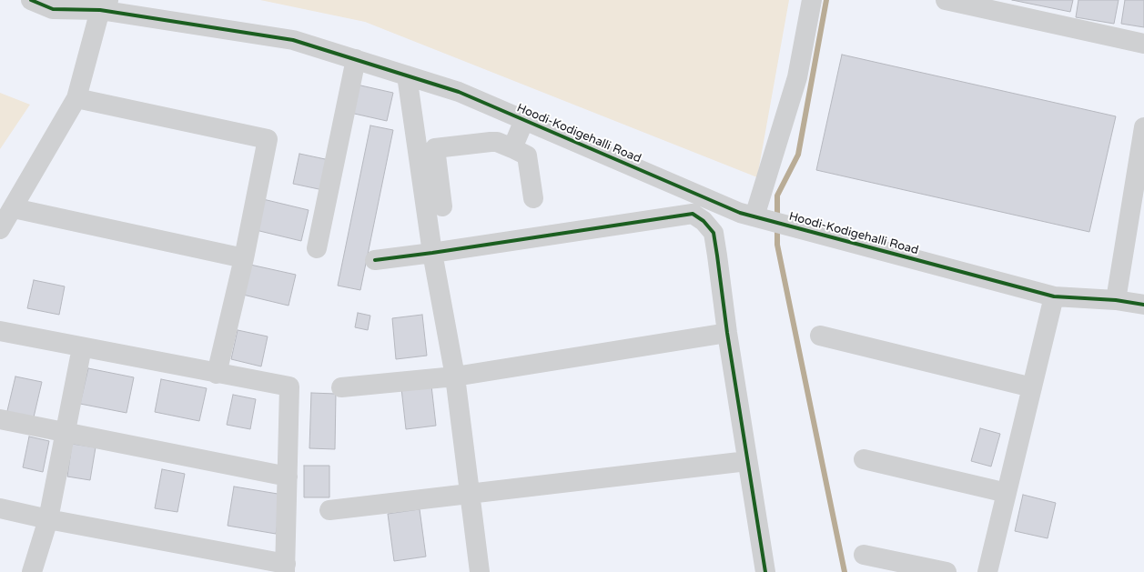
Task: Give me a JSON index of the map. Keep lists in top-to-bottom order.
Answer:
{
  "streets": {
    "street": ["Hoodi-Kodigehalli Road"]
  }
}
